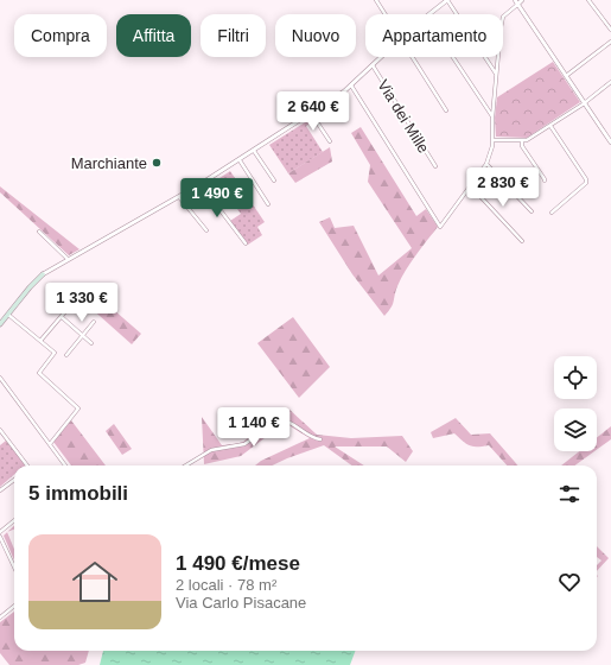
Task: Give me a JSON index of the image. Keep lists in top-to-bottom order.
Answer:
{
  "streets": {
    "street": ["Via dei Mille"]
  },
  "places": ["Marchiante"],
  "page": {
    "chip": [
      "Compra",
      "Affitta",
      "Filtri",
      "Nuovo",
      "Appartamento"
    ],
    "price": [
      "2 640 €",
      "2 830 €",
      "1 490 €",
      "1 330 €",
      "1 140 €"
    ],
    "heading": "5 immobili",
    "list": [
      {
        "name": "1 490 €/mese",
        "note": "2 locali · 78 m² · Via Carlo Pisacane"
      }
    ]
  }
}
